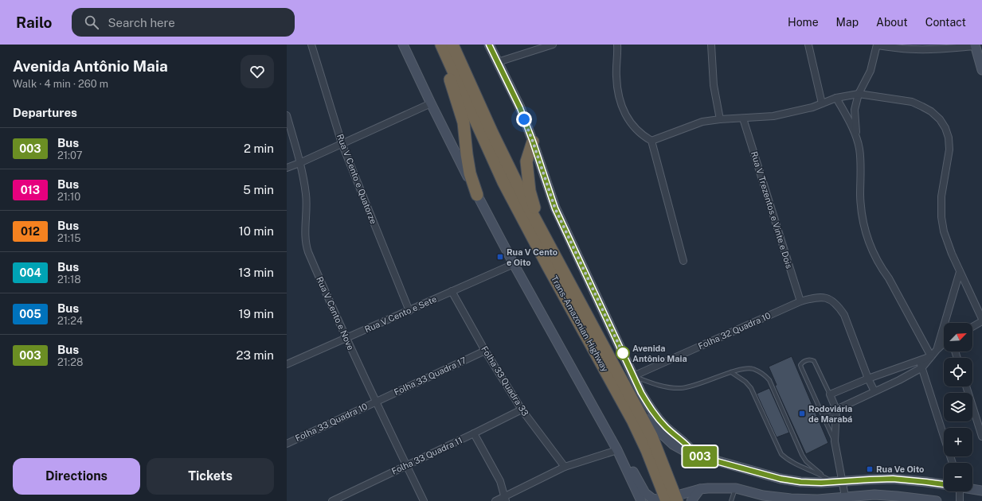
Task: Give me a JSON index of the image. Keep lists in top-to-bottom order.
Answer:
{
  "streets": {
    "highway": ["Trans-Amazonian Highway"],
    "street": [
      "Rua V Cento e Quatorze",
      "Rua V Trezentos e Vinte e Dois",
      "Rua V Cento e Nove",
      "Rua V Cento e Sete",
      "Folha 32 Quadra 10",
      "Folha 33 Quadra 17",
      "Folha 33 Quadra 33",
      "Folha 33 Quadra 10",
      "Folha 33 Quadra 11"
    ]
  },
  "crossings": [
    ["Rua V Cento e Quatorze", "Rua V Cento e Sete"],
    ["Rua V Trezentos e Vinte e Dois", "Folha 32 Quadra 10"],
    ["Rua V Cento e Nove", "Rua V Cento e Sete"],
    ["Rua V Cento e Nove", "Folha 33 Quadra 17"],
    ["Rua V Cento e Nove", "Folha 33 Quadra 10"],
    ["Rua V Cento e Nove", "Folha 33 Quadra 11"],
    ["Rua V Cento e Sete", "Folha 33 Quadra 33"],
    ["Folha 33 Quadra 17", "Folha 33 Quadra 33"],
    ["Folha 33 Quadra 17", "Folha 33 Quadra 10"],
    ["Folha 33 Quadra 33", "Folha 33 Quadra 11"]
  ],
  "places": {
    "transit": ["Rua V Cento e Oito", "Rodoviária de Marabá", "Rua Ve Oito"],
    "other": ["Avenida Antônio Maia"]
  },
  "lines": ["bus line 003"],
  "north": "top right",
  "page": {
    "header": "Railo",
    "search": "Search here",
    "nav": [
      "Home",
      "Map",
      "About",
      "Contact"
    ],
    "heading": [
      ["Avenida Antônio Maia", "Walk · 4 min · 260 m"],
      "Departures"
    ],
    "on_map": "003",
    "list": [
      {
        "mark": "003",
        "name": "Bus",
        "note": "21:07",
        "value": "2 min"
      },
      {
        "mark": "013",
        "name": "Bus",
        "note": "21:10",
        "value": "5 min"
      },
      {
        "mark": "012",
        "name": "Bus",
        "note": "21:15",
        "value": "10 min"
      },
      {
        "mark": "004",
        "name": "Bus",
        "note": "21:18",
        "value": "13 min"
      },
      {
        "mark": "005",
        "name": "Bus",
        "note": "21:24",
        "value": "19 min"
      },
      {
        "mark": "003",
        "name": "Bus",
        "note": "21:28",
        "value": "23 min"
      }
    ],
    "map_buttons": ["+", "−"],
    "buttons": ["Directions", "Tickets"]
  }
}
